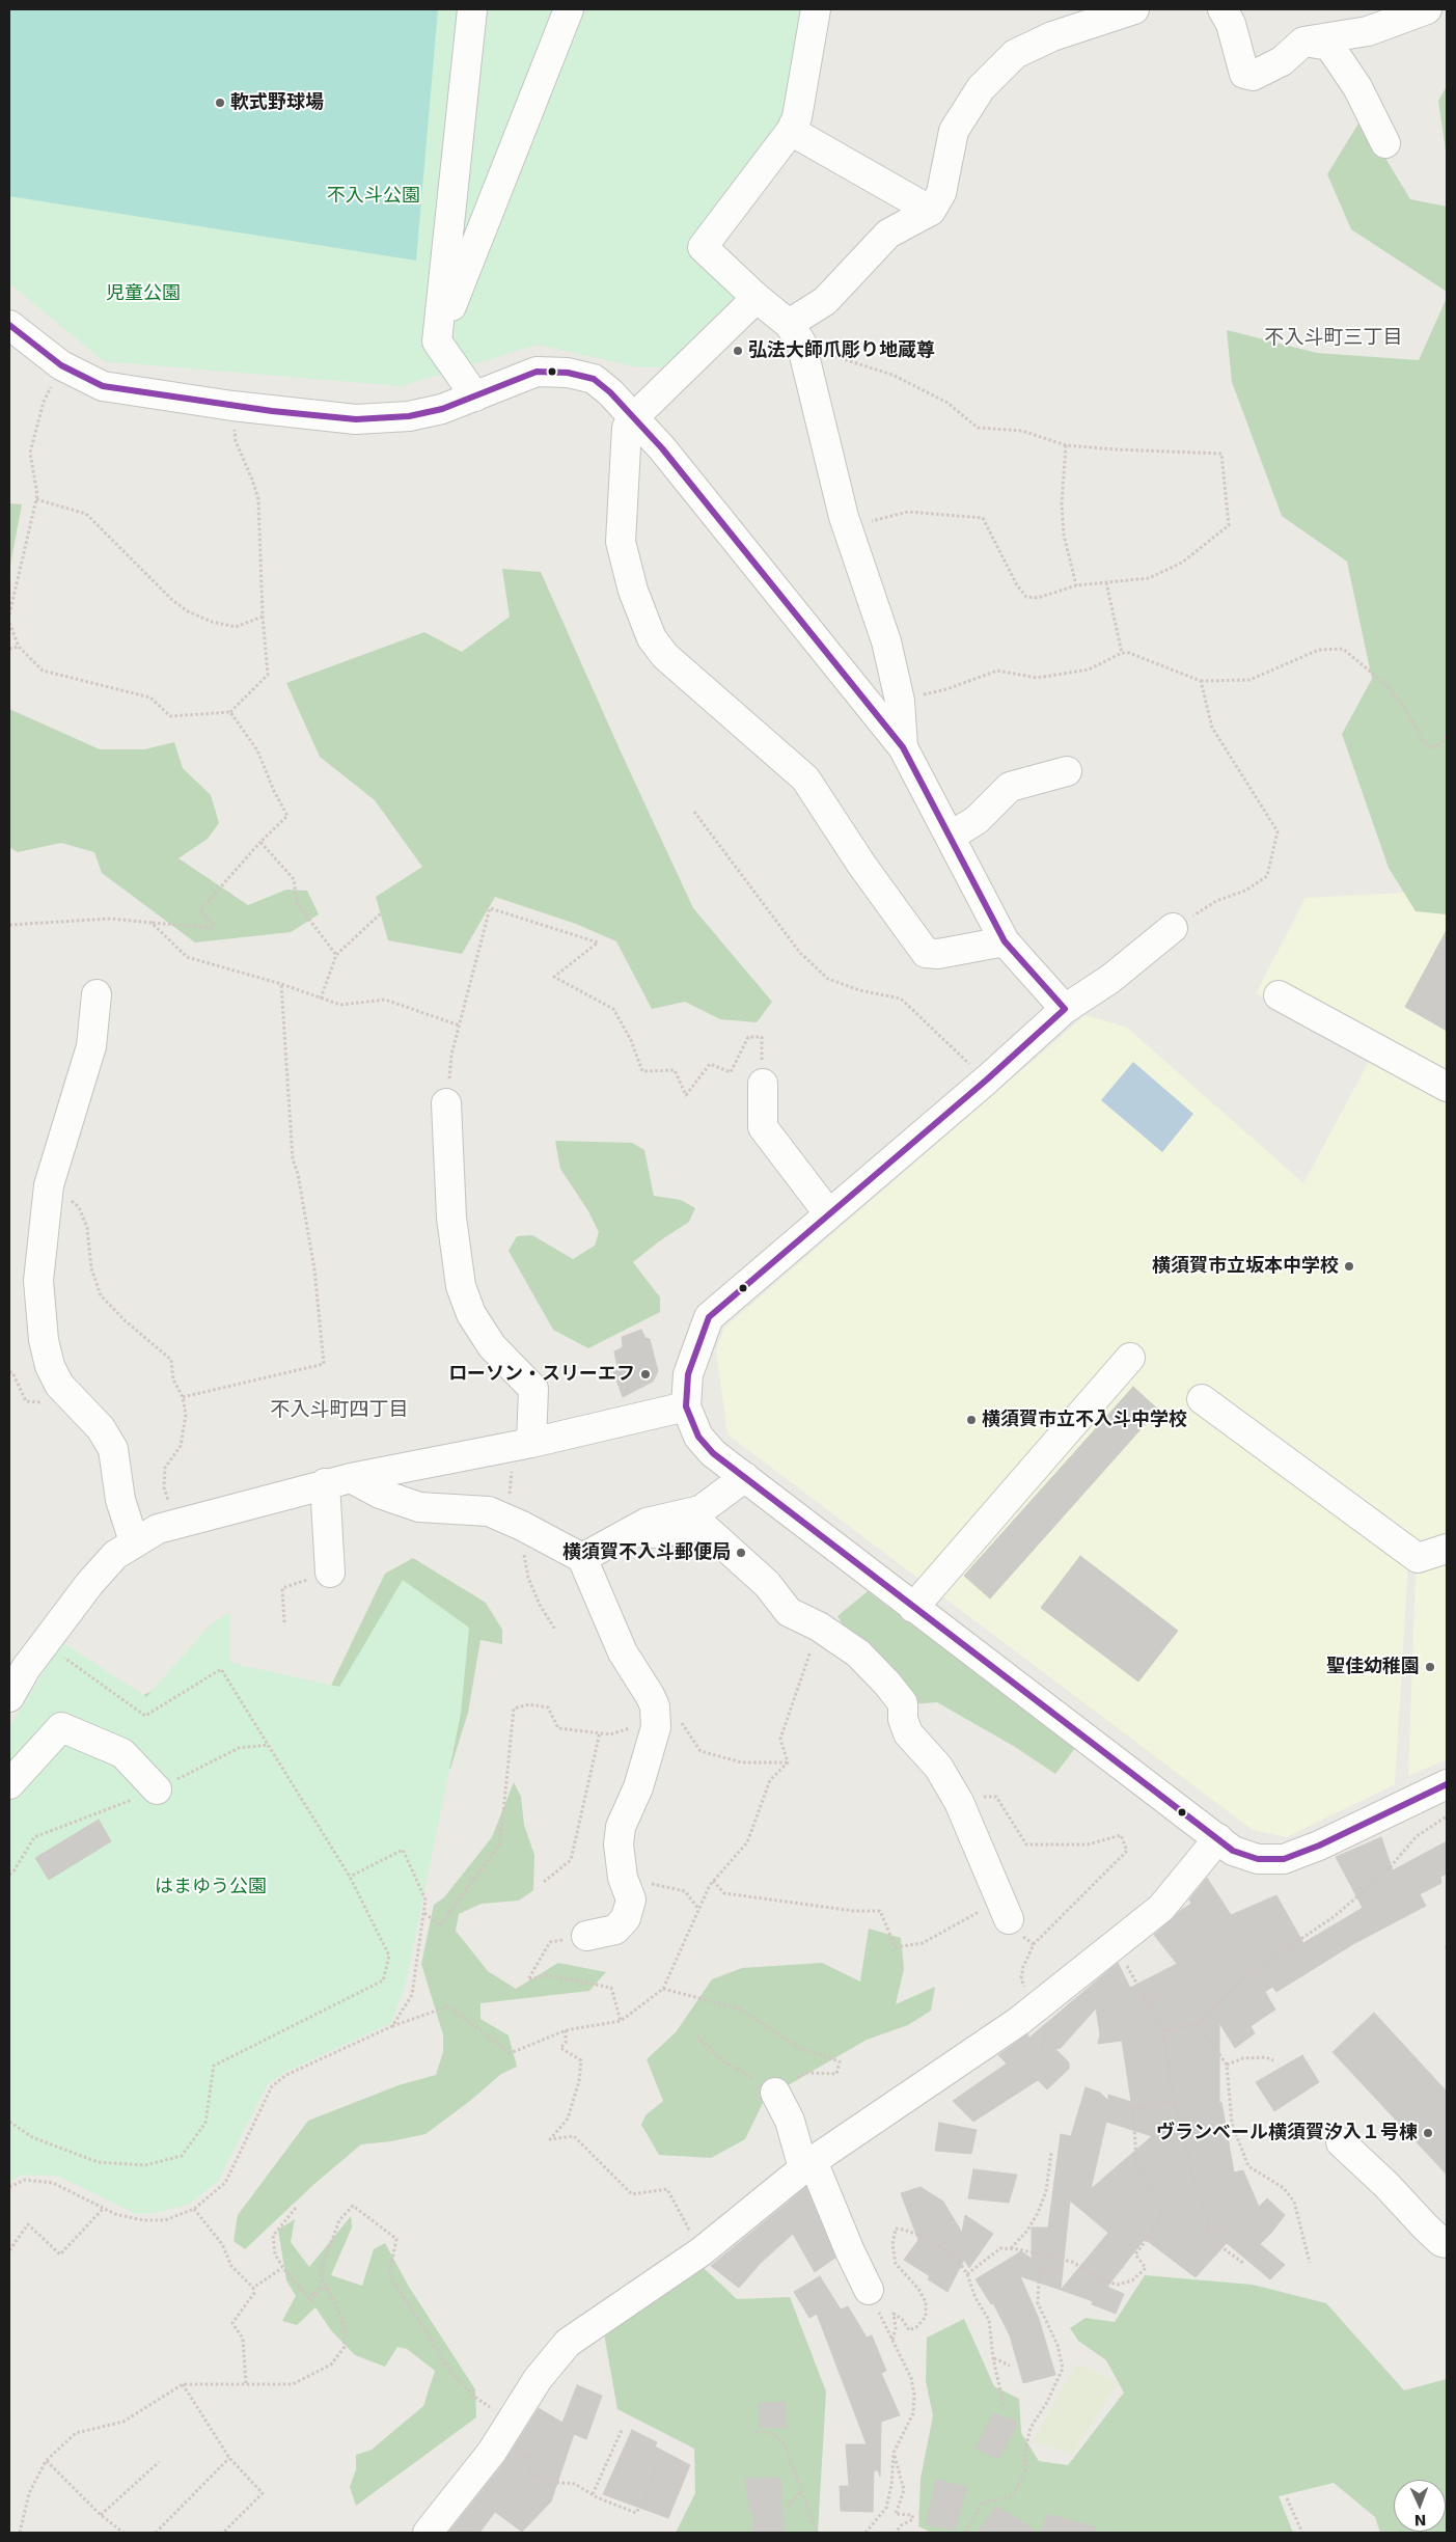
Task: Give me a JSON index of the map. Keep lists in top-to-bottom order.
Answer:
{
  "districts": ["不入斗町三丁目", "不入斗町四丁目"],
  "parks": ["不入斗公園", "児童公園", "はまゆう公園"],
  "places": [
    "軟式野球場",
    "弘法大師爪彫り地蔵尊",
    "横須賀市立坂本中学校",
    "ローソン・スリーエフ",
    "横須賀市立不入斗中学校",
    "横須賀不入斗郵便局",
    "聖佳幼稚園",
    "ヴランベール横須賀汐入１号棟"
  ],
  "north": "bottom"
}
